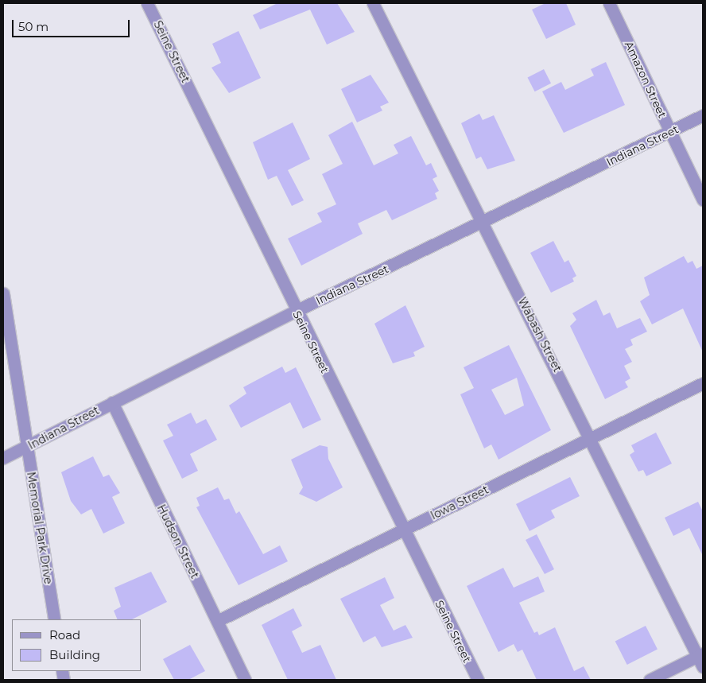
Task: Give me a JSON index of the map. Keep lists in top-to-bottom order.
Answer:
{
  "streets": {
    "street": [
      "Seine Street",
      "Amazon Street",
      "Indiana Street",
      "Wabash Street",
      "Iowa Street",
      "Memorial Park Drive",
      "Hudson Street"
    ]
  },
  "crossings": [
    ["Seine Street", "Indiana Street"],
    ["Seine Street", "Iowa Street"],
    ["Amazon Street", "Indiana Street"],
    ["Indiana Street", "Wabash Street"],
    ["Indiana Street", "Memorial Park Drive"],
    ["Indiana Street", "Hudson Street"],
    ["Wabash Street", "Iowa Street"],
    ["Iowa Street", "Hudson Street"]
  ],
  "legend": ["Road", "Building"],
  "scale_bar": "50 m"
}
